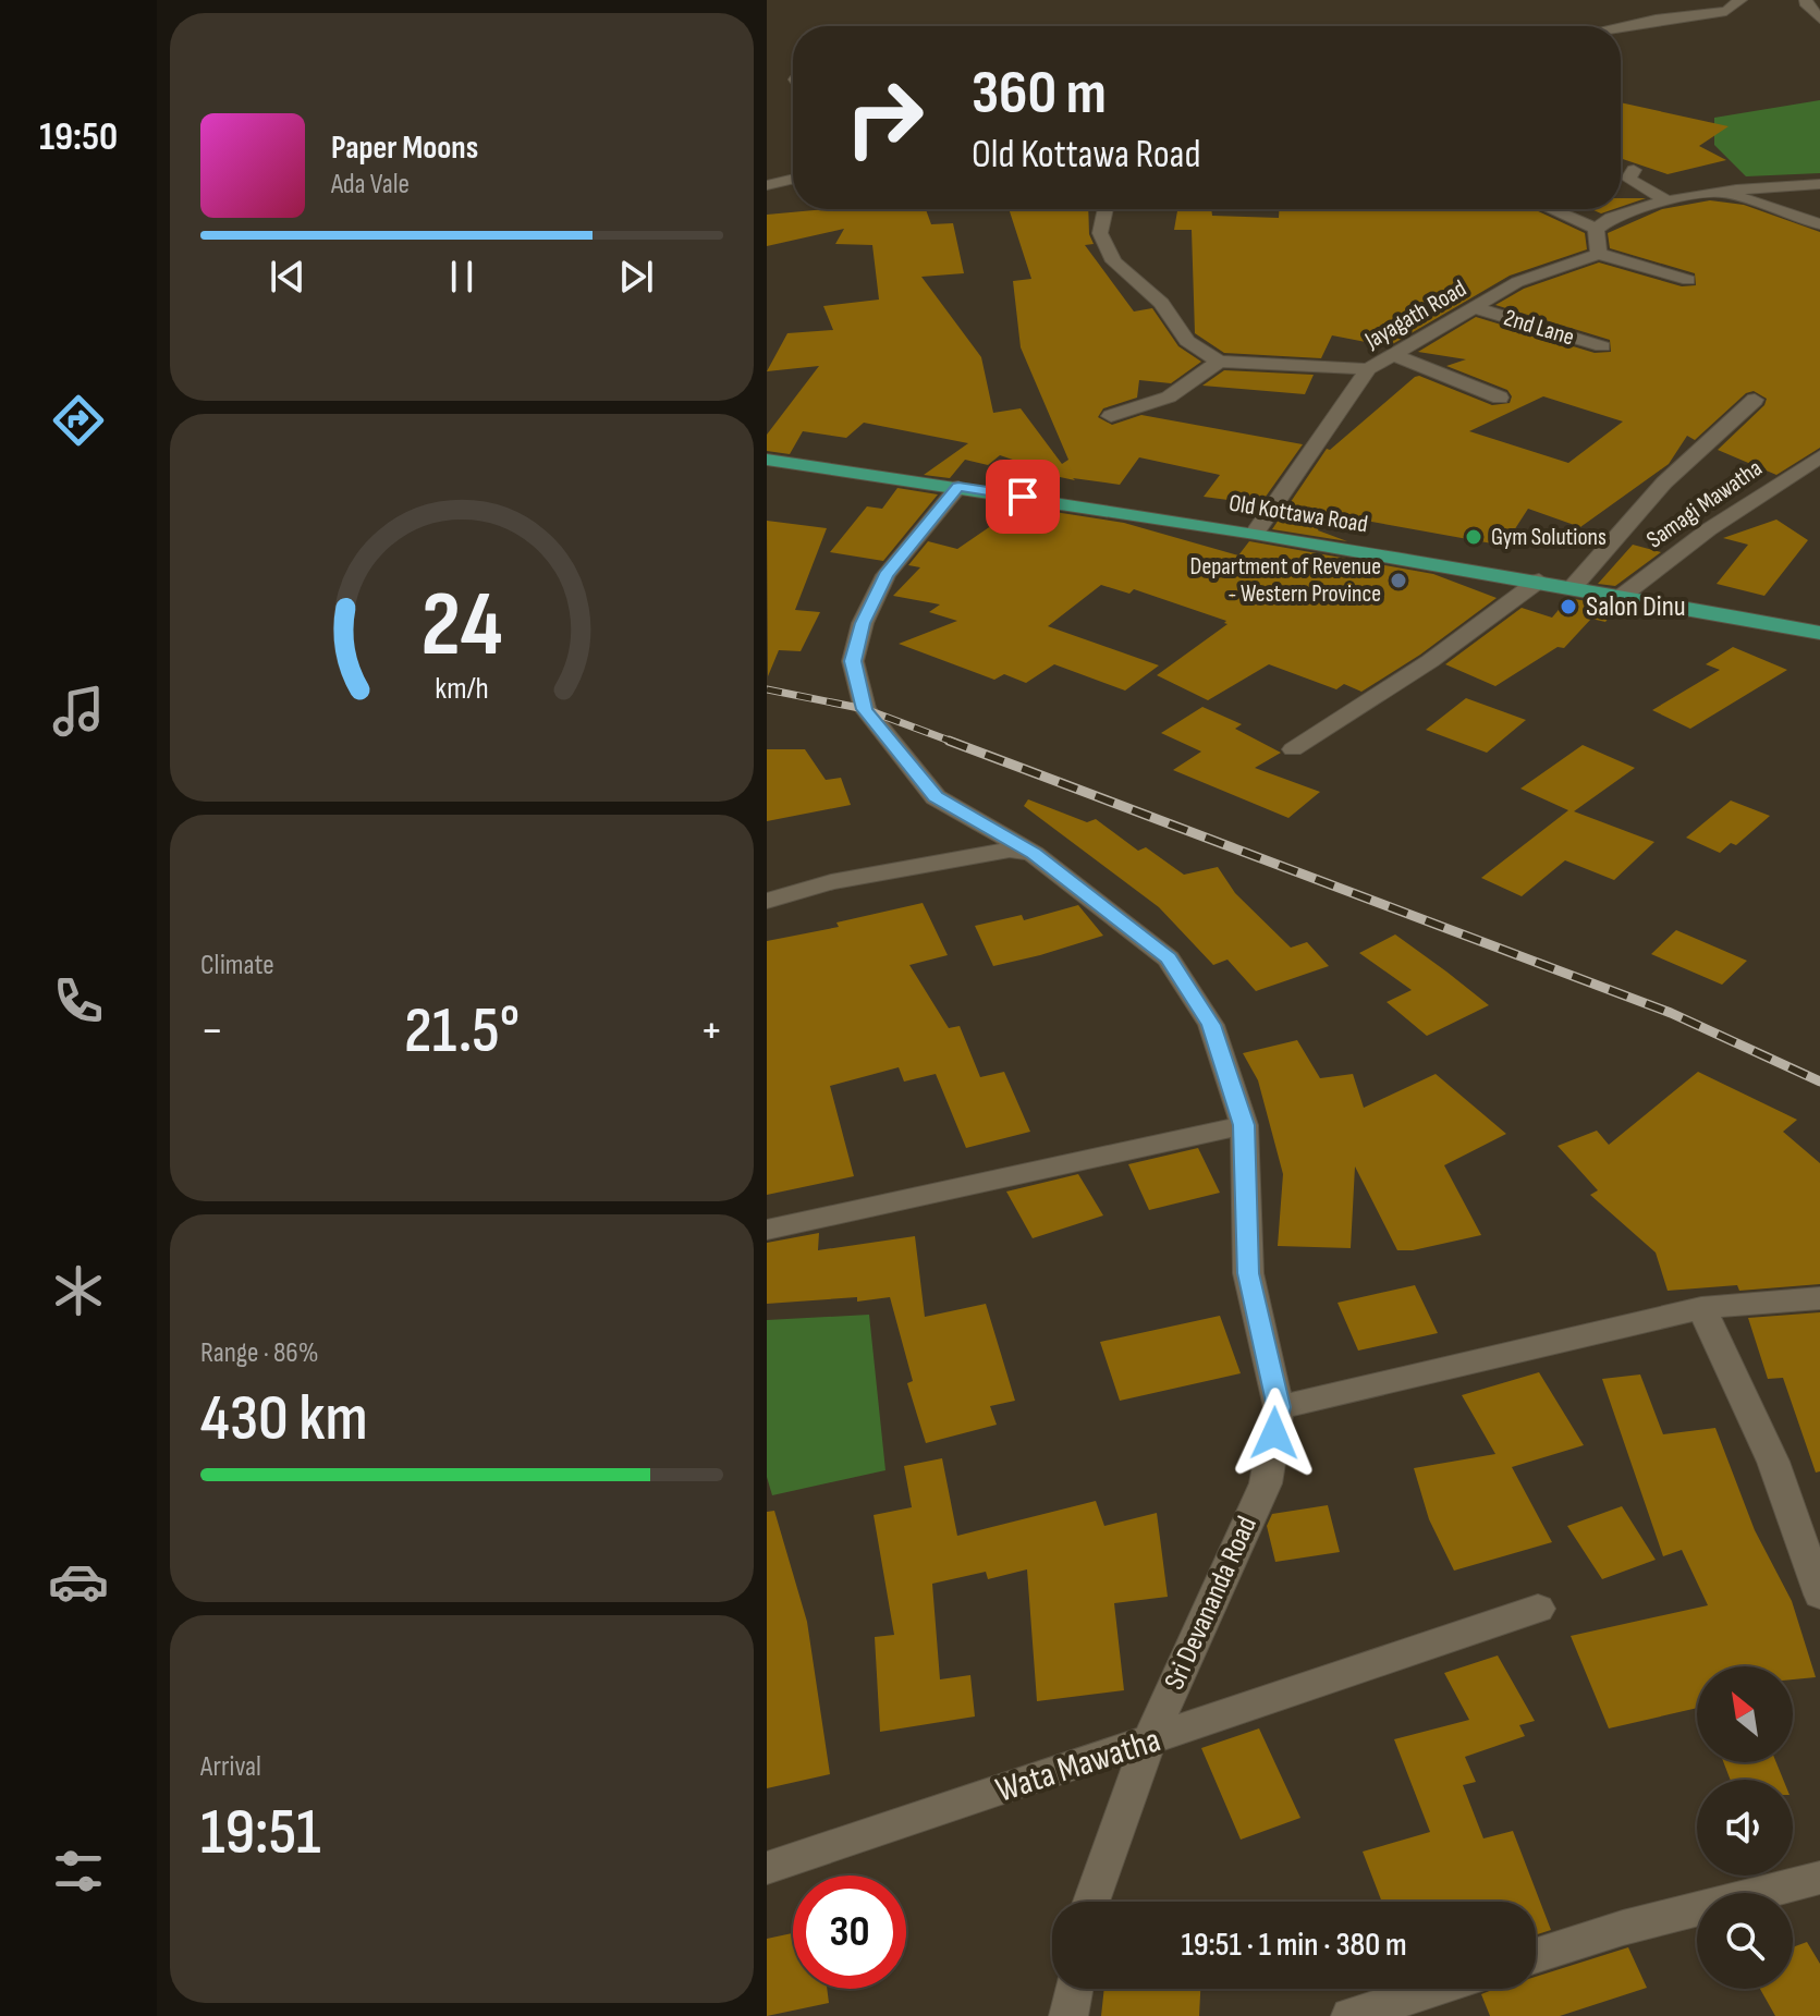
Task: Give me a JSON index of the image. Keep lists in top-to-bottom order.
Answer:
{
  "streets": {
    "main road": ["Old Kottawa Road"],
    "street": [
      "Jayagath Road",
      "2nd Lane",
      "Samagi Mawatha",
      "Sri Devananda Road",
      "Wata Mawatha"
    ]
  },
  "crossings": [
    ["Jayagath Road", "2nd Lane"],
    ["Jayagath Road", "Old Kottawa Road"],
    ["Samagi Mawatha", "Old Kottawa Road"],
    ["Old Kottawa Road", "Sri Devananda Road"],
    ["Sri Devananda Road", "Wata Mawatha"]
  ],
  "places": ["Gym Solutions", "Department of Revenue - Western Province", "Salon Dinu"],
  "north": "top left",
  "page": {
    "tabs": "19:50",
    "turn": ["360 m", "Old Kottawa Road"],
    "song": ["Paper Moons", "Ada Vale"],
    "tile": [
      "Climate",
      ["Range · 86%", "430 km"],
      ["Arrival", "19:51"]
    ],
    "heat": ["−", "21.5°", "+"],
    "limit": "30",
    "trip": "19:51 · 1 min · 380 m",
    "gauge": ["24", "km/h"]
  }
}
